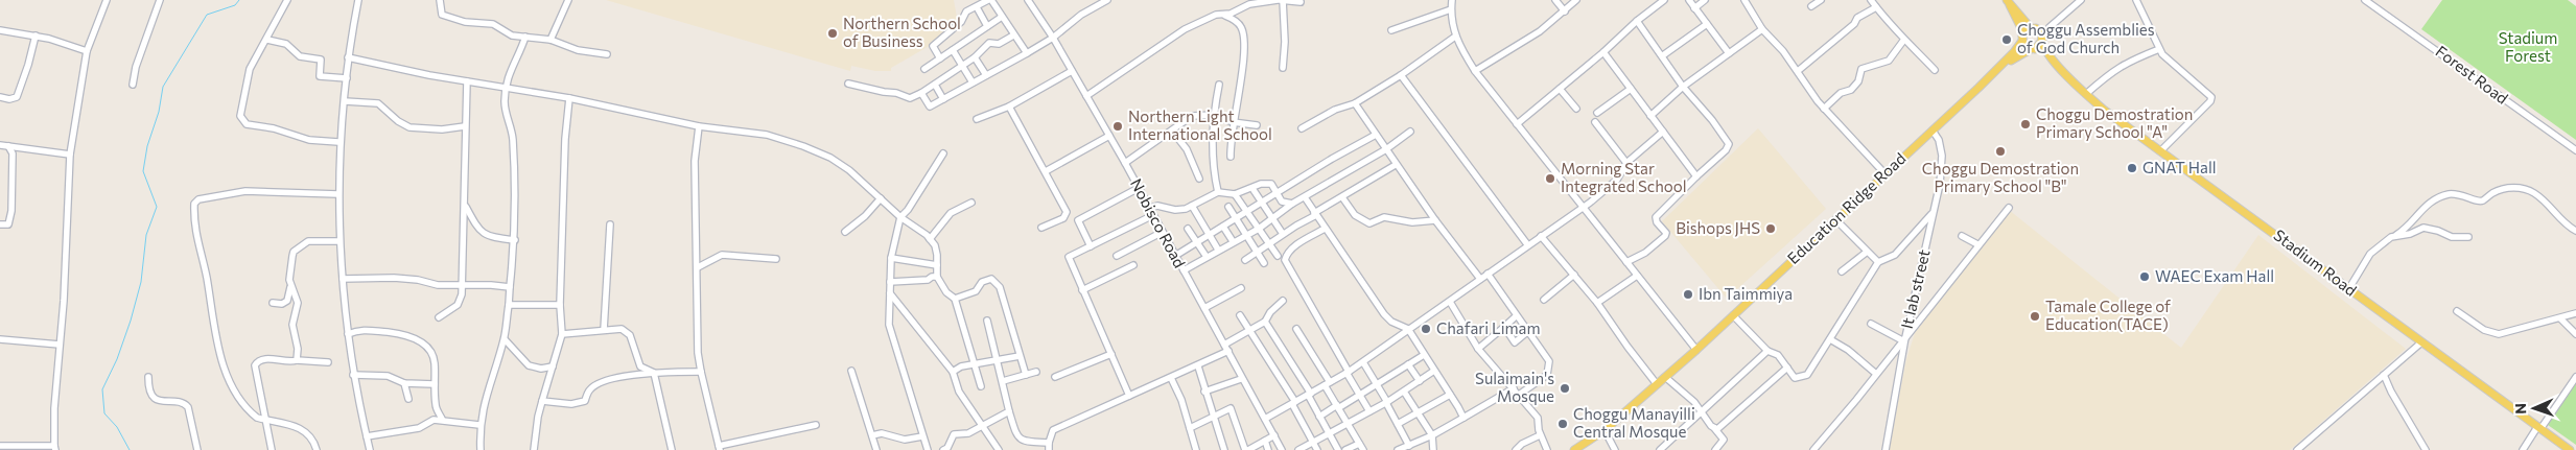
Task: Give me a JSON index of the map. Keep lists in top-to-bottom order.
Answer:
{
  "streets": {
    "main road": ["Education Ridge Road", "Stadium Road"],
    "street": ["Forest Road", "Nobisco Road", "It lab street"]
  },
  "crossings": [
    ["Education Ridge Road", "Stadium Road"],
    ["Education Ridge Road", "It lab street"]
  ],
  "parks": ["Stadium Forest"],
  "places": [
    "Northern School of Business",
    "Choggu Assemblies of God Church",
    "Choggu Demostration Primary School \"A\"",
    "Northern Light International School",
    "Choggu Demostration Primary School \"B\"",
    "GNAT Hall",
    "Morning Star Integrated School",
    "Bishops JHS",
    "WAEC Exam Hall",
    "Ibn Taimmiya",
    "Tamale College of Education(TACE)",
    "Chafari Limam",
    "Sulaimain's Mosque",
    "Choggu Manayilli Central Mosque"
  ],
  "north": "left"
}
